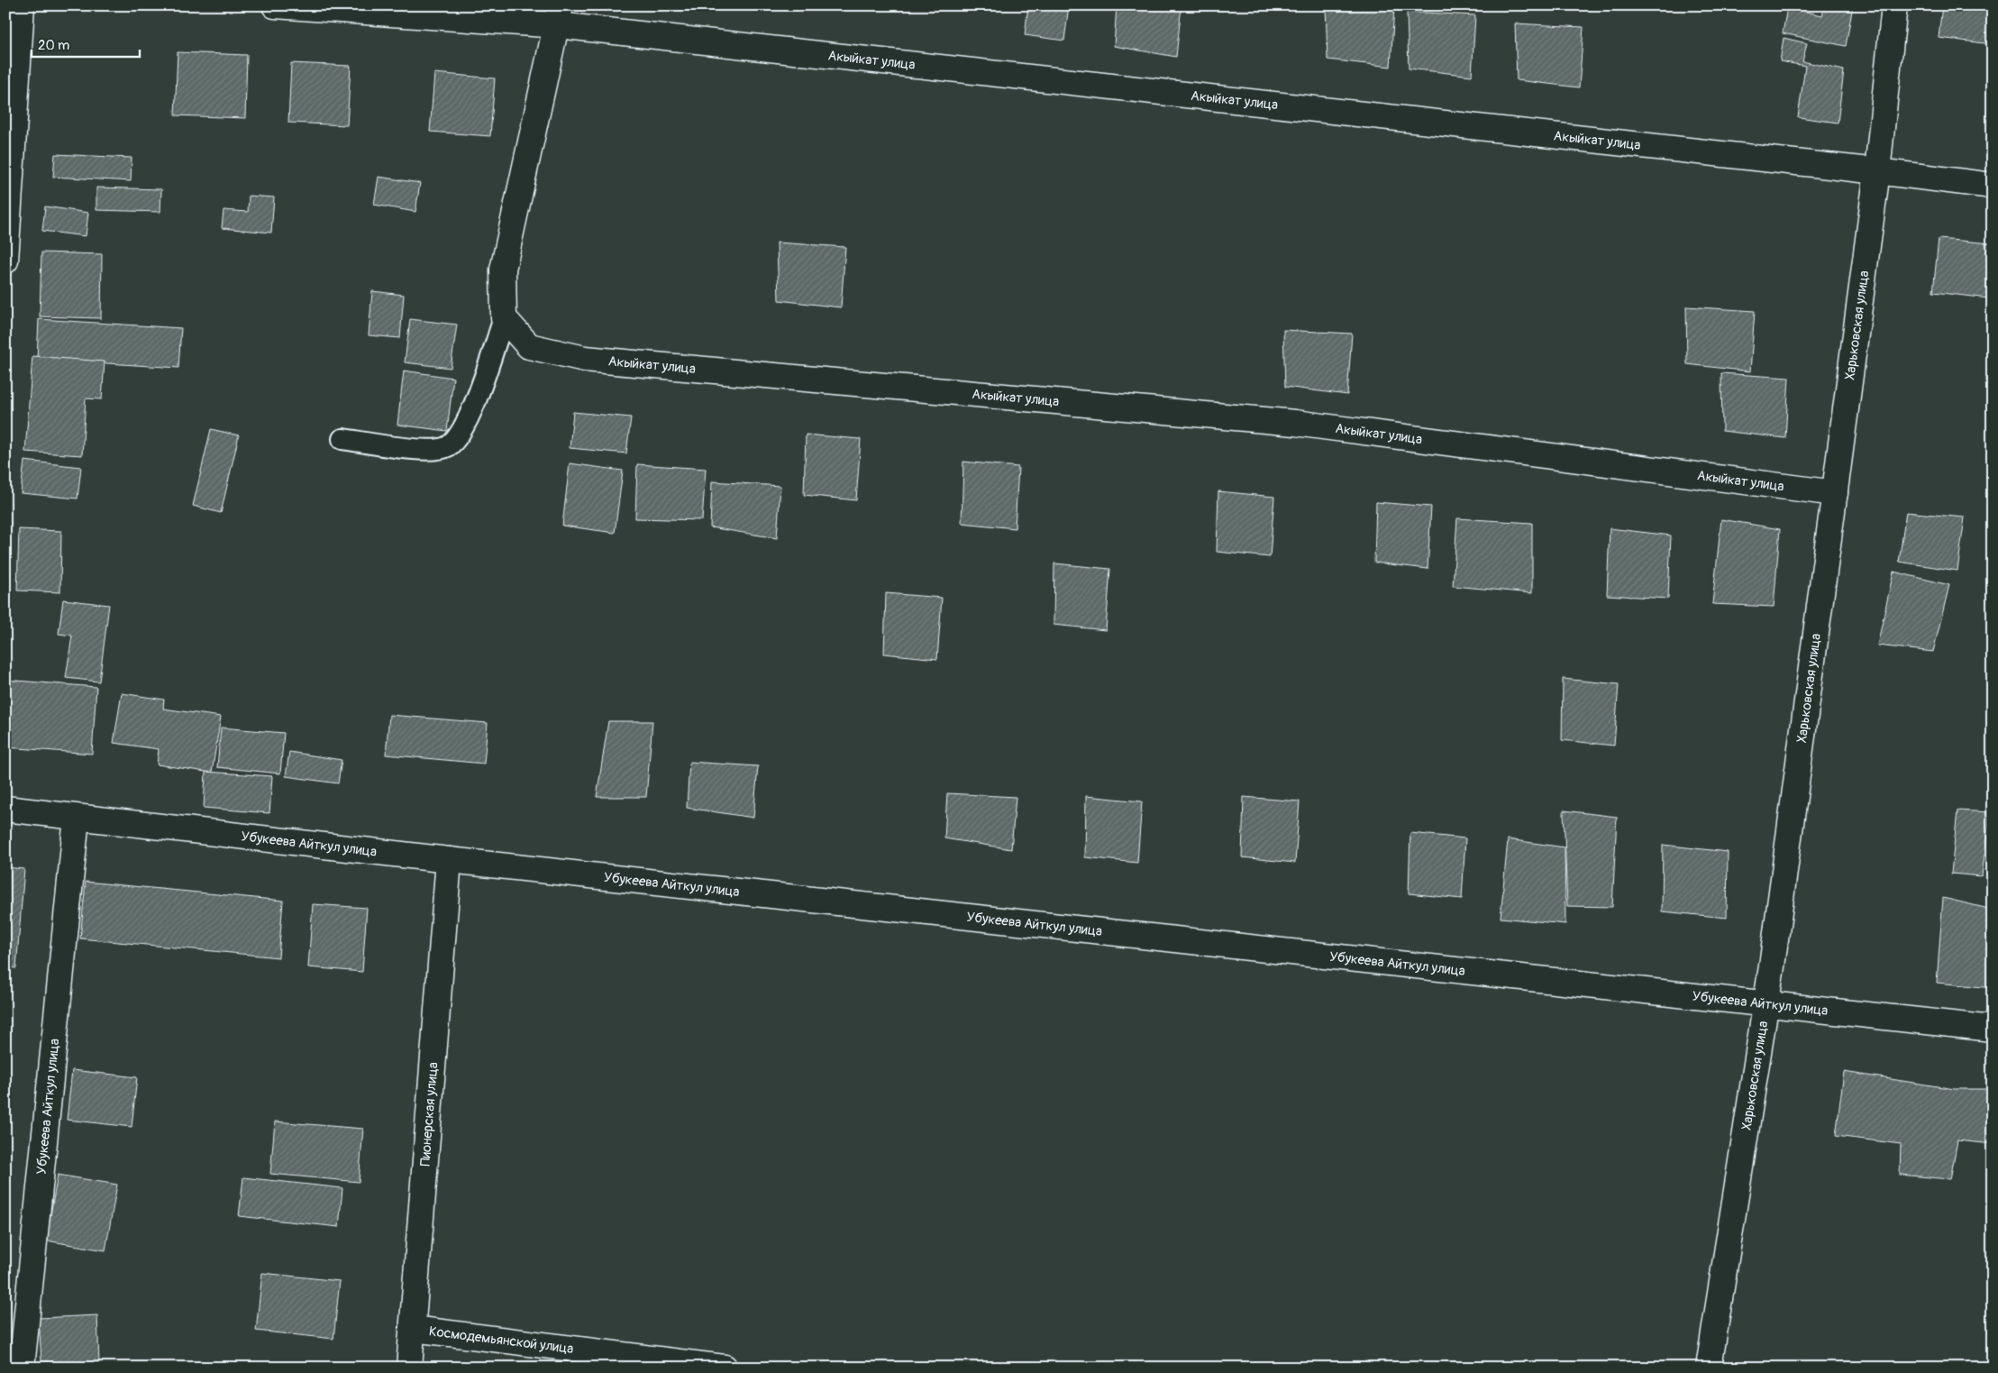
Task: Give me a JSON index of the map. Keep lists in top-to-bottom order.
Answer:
{
  "streets": {
    "street": [
      "Акыйкат улица",
      "Харьковская улица",
      "Убукеева Айткул улица",
      "Пионерская улица",
      "Космодемьянской улица"
    ]
  },
  "crossings": [
    ["Акыйкат улица", "Харьковская улица"],
    ["Харьковская улица", "Убукеева Айткул улица"],
    ["Убукеева Айткул улица", "Пионерская улица"],
    ["Пионерская улица", "Космодемьянской улица"]
  ],
  "scale_bar": "20 m"
}
